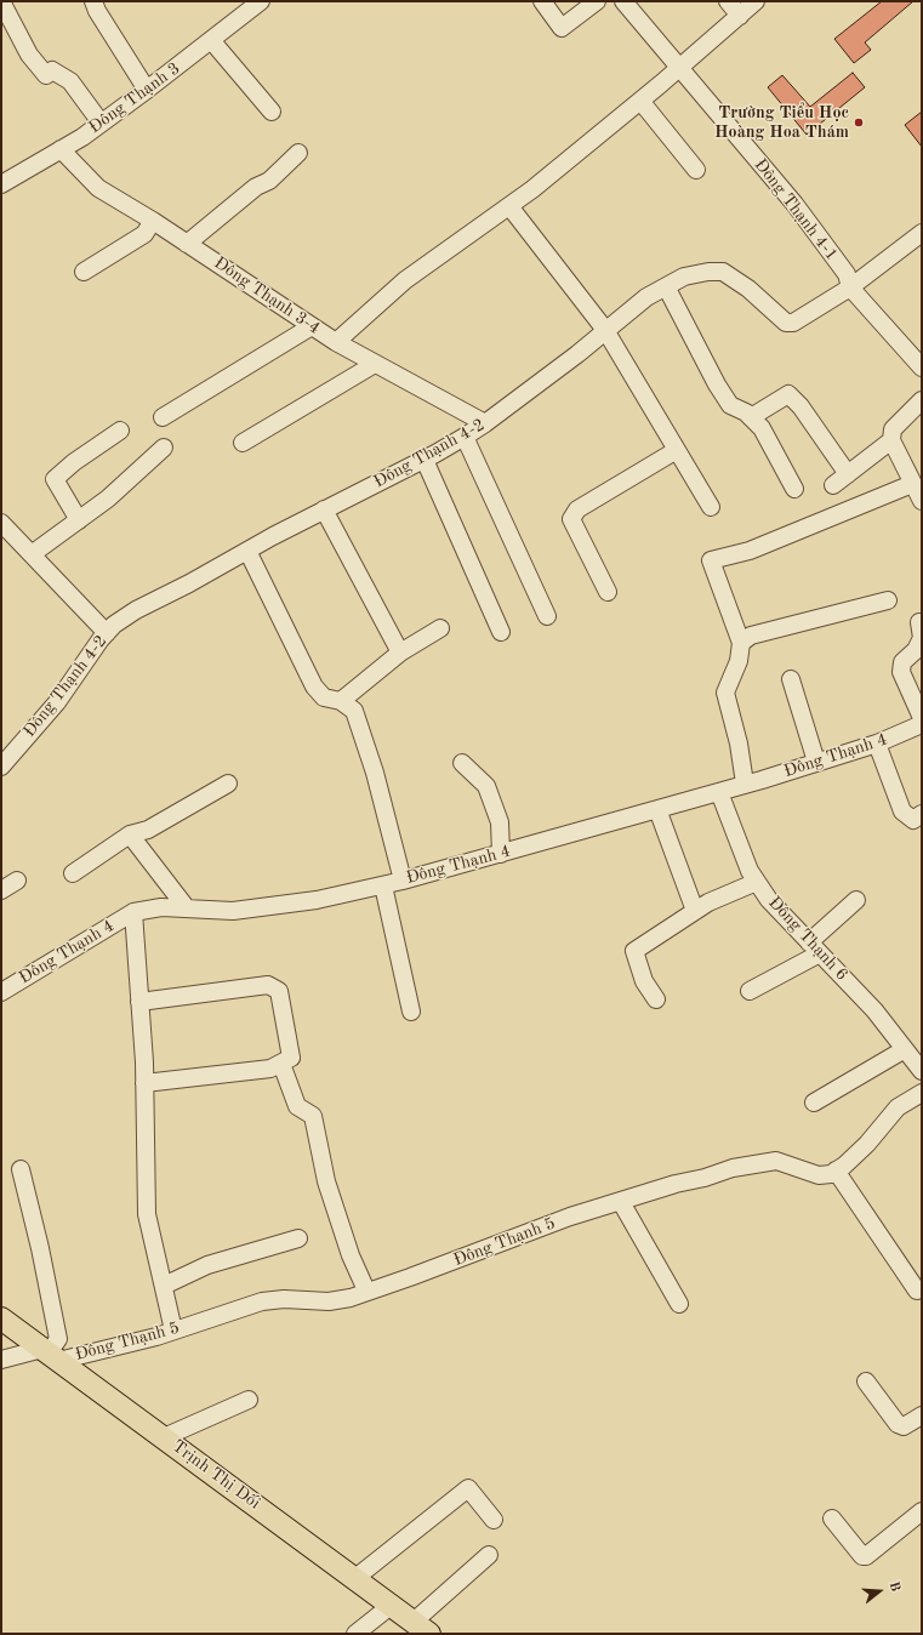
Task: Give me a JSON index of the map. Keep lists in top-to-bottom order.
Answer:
{
  "streets": {
    "main road": ["Trịnh Thị Dối"],
    "street": [
      "Đông Thạnh 3",
      "Đông Thạnh 4-1",
      "Đông Thạnh 3-4",
      "Đông Thạnh 4-2",
      "Đông Thạnh 4",
      "Đông Thạnh 6",
      "Đông Thạnh 5"
    ]
  },
  "crossings": [
    ["Đông Thạnh 3", "Đông Thạnh 3-4"],
    ["Đông Thạnh 4-1", "Đông Thạnh 4-2"],
    ["Đông Thạnh 3-4", "Đông Thạnh 4-2"],
    ["Đông Thạnh 4", "Đông Thạnh 6"],
    ["Đông Thạnh 5", "Trịnh Thị Dối"]
  ],
  "places": ["Trường Tiểu Học Hoàng Hoa Thám"],
  "north": "right"
}
